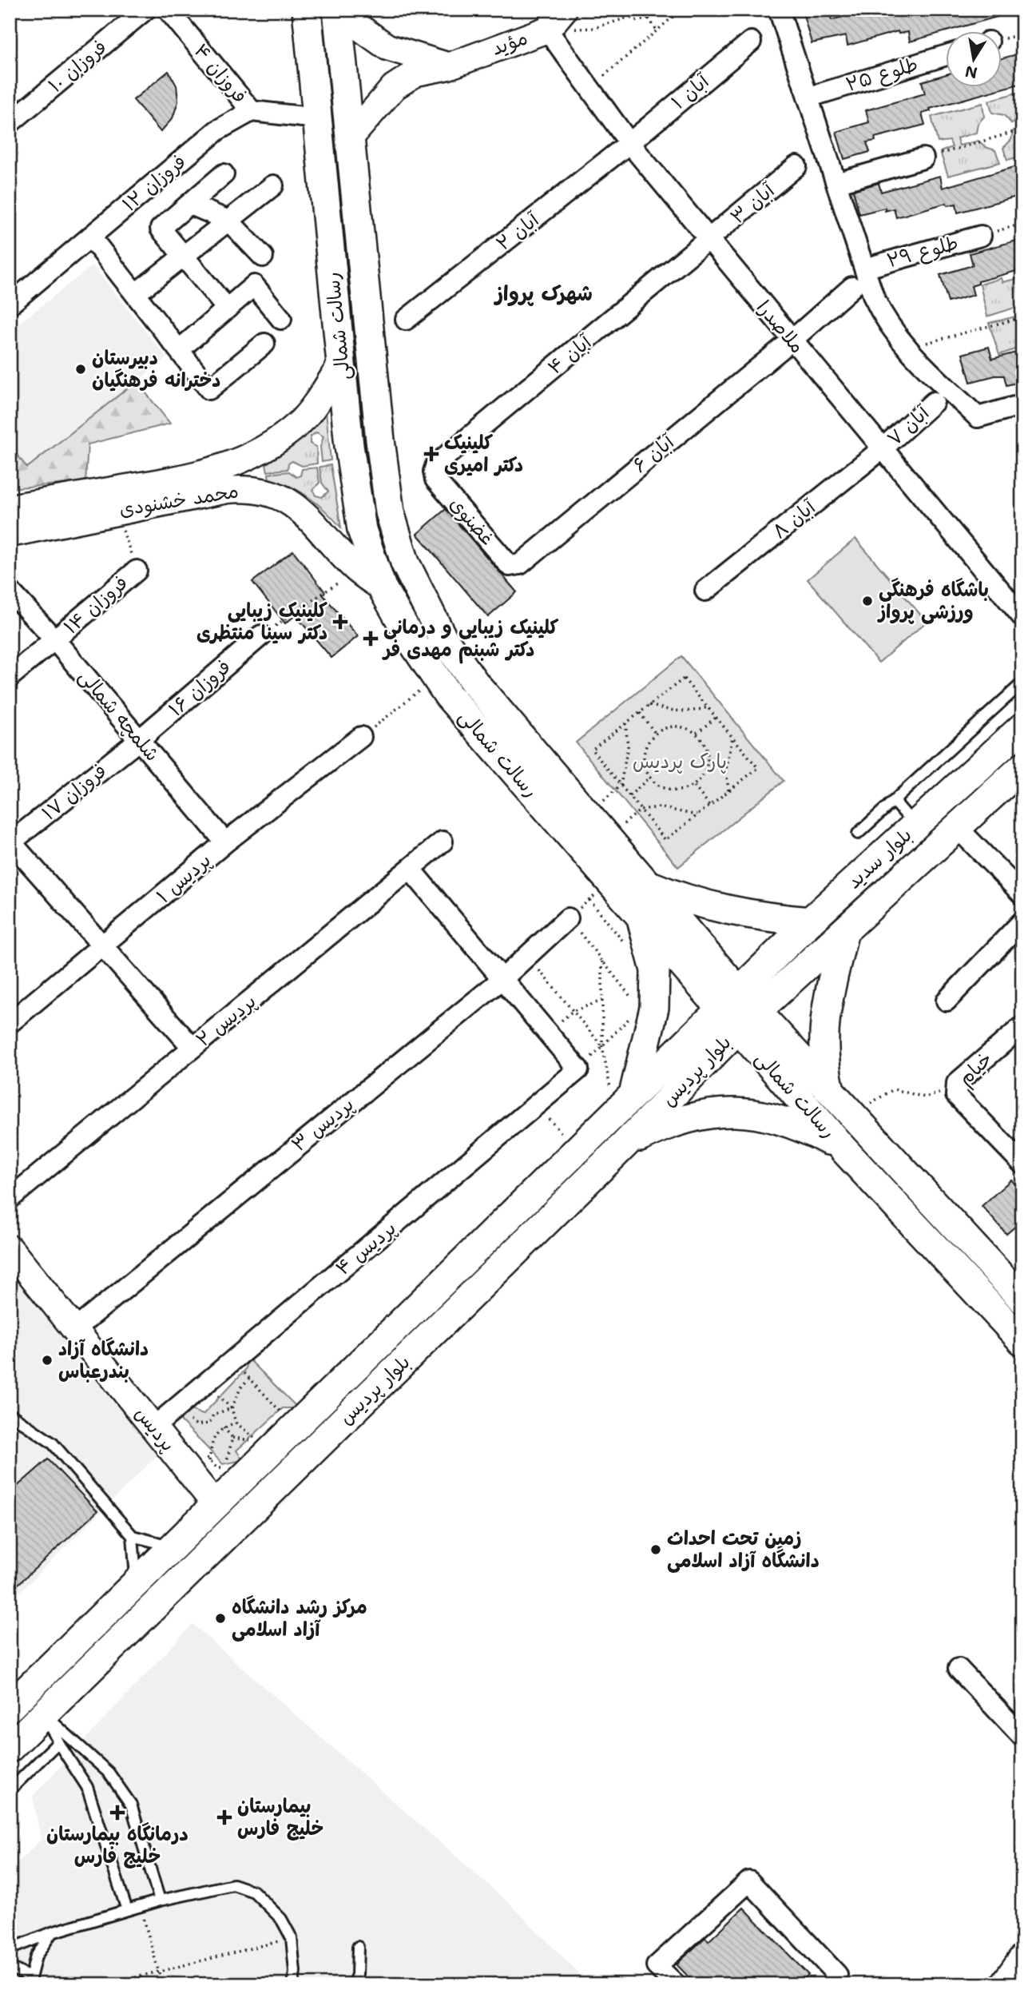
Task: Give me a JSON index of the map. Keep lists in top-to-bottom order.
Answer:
{
  "streets": {
    "main road": ["رسالت شمالی", "بلوار سدید", "بلوار پردیس"],
    "street": [
      "مؤید",
      "فروزان ۱۰",
      "فروزان ۴",
      "طلوع ۲۵",
      "آبان ۱",
      "فروزان ۱۲",
      "آبان ۳",
      "آبان ۲",
      "طلوع ۲۹",
      "ملاصدرا",
      "آبان ۴",
      "آبان ۷",
      "آبان ۶",
      "محمد خشنودی",
      "آبان ۸",
      "غضنوی",
      "فروزان ۱۴",
      "فروزان ۱۶",
      "شلمچه شمالی",
      "فروزان ۱۷",
      "پردیس ۱",
      "پردیس ۲",
      "خیام",
      "پردیس ۳",
      "پردیس ۴",
      "پردیس"
    ]
  },
  "crossings": [
    ["مؤید", "رسالت شمالی"],
    ["مؤید", "ملاصدرا"],
    ["فروزان ۴", "فروزان ۱۲"],
    ["آبان ۱", "آبان ۲"],
    ["آبان ۱", "ملاصدرا"],
    ["آبان ۳", "ملاصدرا"],
    ["آبان ۳", "آبان ۴"],
    ["آبان ۲", "ملاصدرا"],
    ["رسالت شمالی", "محمد خشنودی"],
    ["رسالت شمالی", "بلوار سدید"],
    ["رسالت شمالی", "بلوار پردیس"],
    ["ملاصدرا", "آبان ۴"],
    ["ملاصدرا", "آبان ۷"],
    ["ملاصدرا", "آبان ۶"],
    ["ملاصدرا", "آبان ۸"],
    ["آبان ۴", "غضنوی"],
    ["آبان ۷", "آبان ۸"],
    ["آبان ۶", "غضنوی"],
    ["فروزان ۱۴", "شلمچه شمالی"],
    ["فروزان ۱۶", "شلمچه شمالی"],
    ["فروزان ۱۶", "فروزان ۱۷"],
    ["شلمچه شمالی", "فروزان ۱۷"],
    ["شلمچه شمالی", "پردیس ۱"],
    ["بلوار سدید", "بلوار پردیس"],
    ["بلوار پردیس", "پردیس"],
    ["پردیس ۳", "پردیس"],
    ["پردیس ۴", "پردیس"]
  ],
  "districts": ["شهرک پرواز"],
  "parks": ["پارک پردیس"],
  "places": {
    "other": [
      "دبیرستان دخترانه فرهنگیان",
      "باشگاه فرهنگی ورزشی پرواز",
      "دانشگاه آزاد بندرعباس",
      "زمین تحت احداث دانشگاه آزاد اسلامی",
      "مرکز رشد دانشگاه آزاد اسلامی"
    ],
    "health": [
      "کلینیک دکتر امیری",
      "کلینیک زیبایی دکتر سینا منتظری",
      "کلینیک زیبایی و درمانی دکتر شبنم مهدی فر",
      "درمانگاه بیمارستان خلیج فارس",
      "بیمارستان خلیج فارس"
    ]
  },
  "north": "bottom"
}
